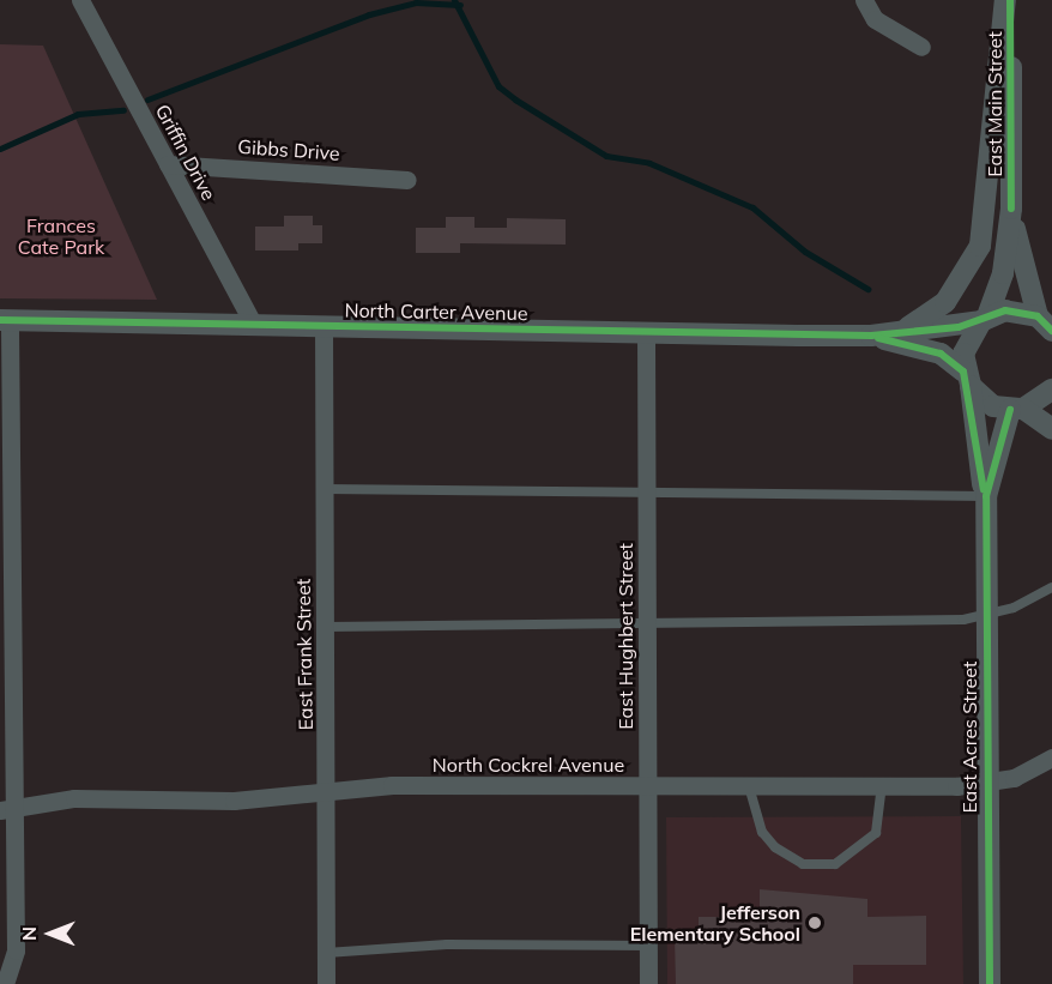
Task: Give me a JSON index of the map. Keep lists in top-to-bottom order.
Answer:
{
  "streets": {
    "street": [
      "East Main Street",
      "Gibbs Drive",
      "Griffin Drive",
      "North Carter Avenue",
      "East Hughbert Street",
      "East Frank Street",
      "East Acres Street",
      "North Cockrel Avenue"
    ]
  },
  "crossings": [
    ["East Main Street", "North Carter Avenue"],
    ["East Main Street", "East Acres Street"],
    ["Gibbs Drive", "Griffin Drive"],
    ["Griffin Drive", "North Carter Avenue"],
    ["North Carter Avenue", "East Hughbert Street"],
    ["North Carter Avenue", "East Frank Street"],
    ["North Carter Avenue", "East Acres Street"],
    ["East Hughbert Street", "North Cockrel Avenue"],
    ["East Frank Street", "North Cockrel Avenue"],
    ["East Acres Street", "North Cockrel Avenue"]
  ],
  "parks": ["Frances Cate Park"],
  "places": ["Jefferson Elementary School"],
  "north": "left"
}
